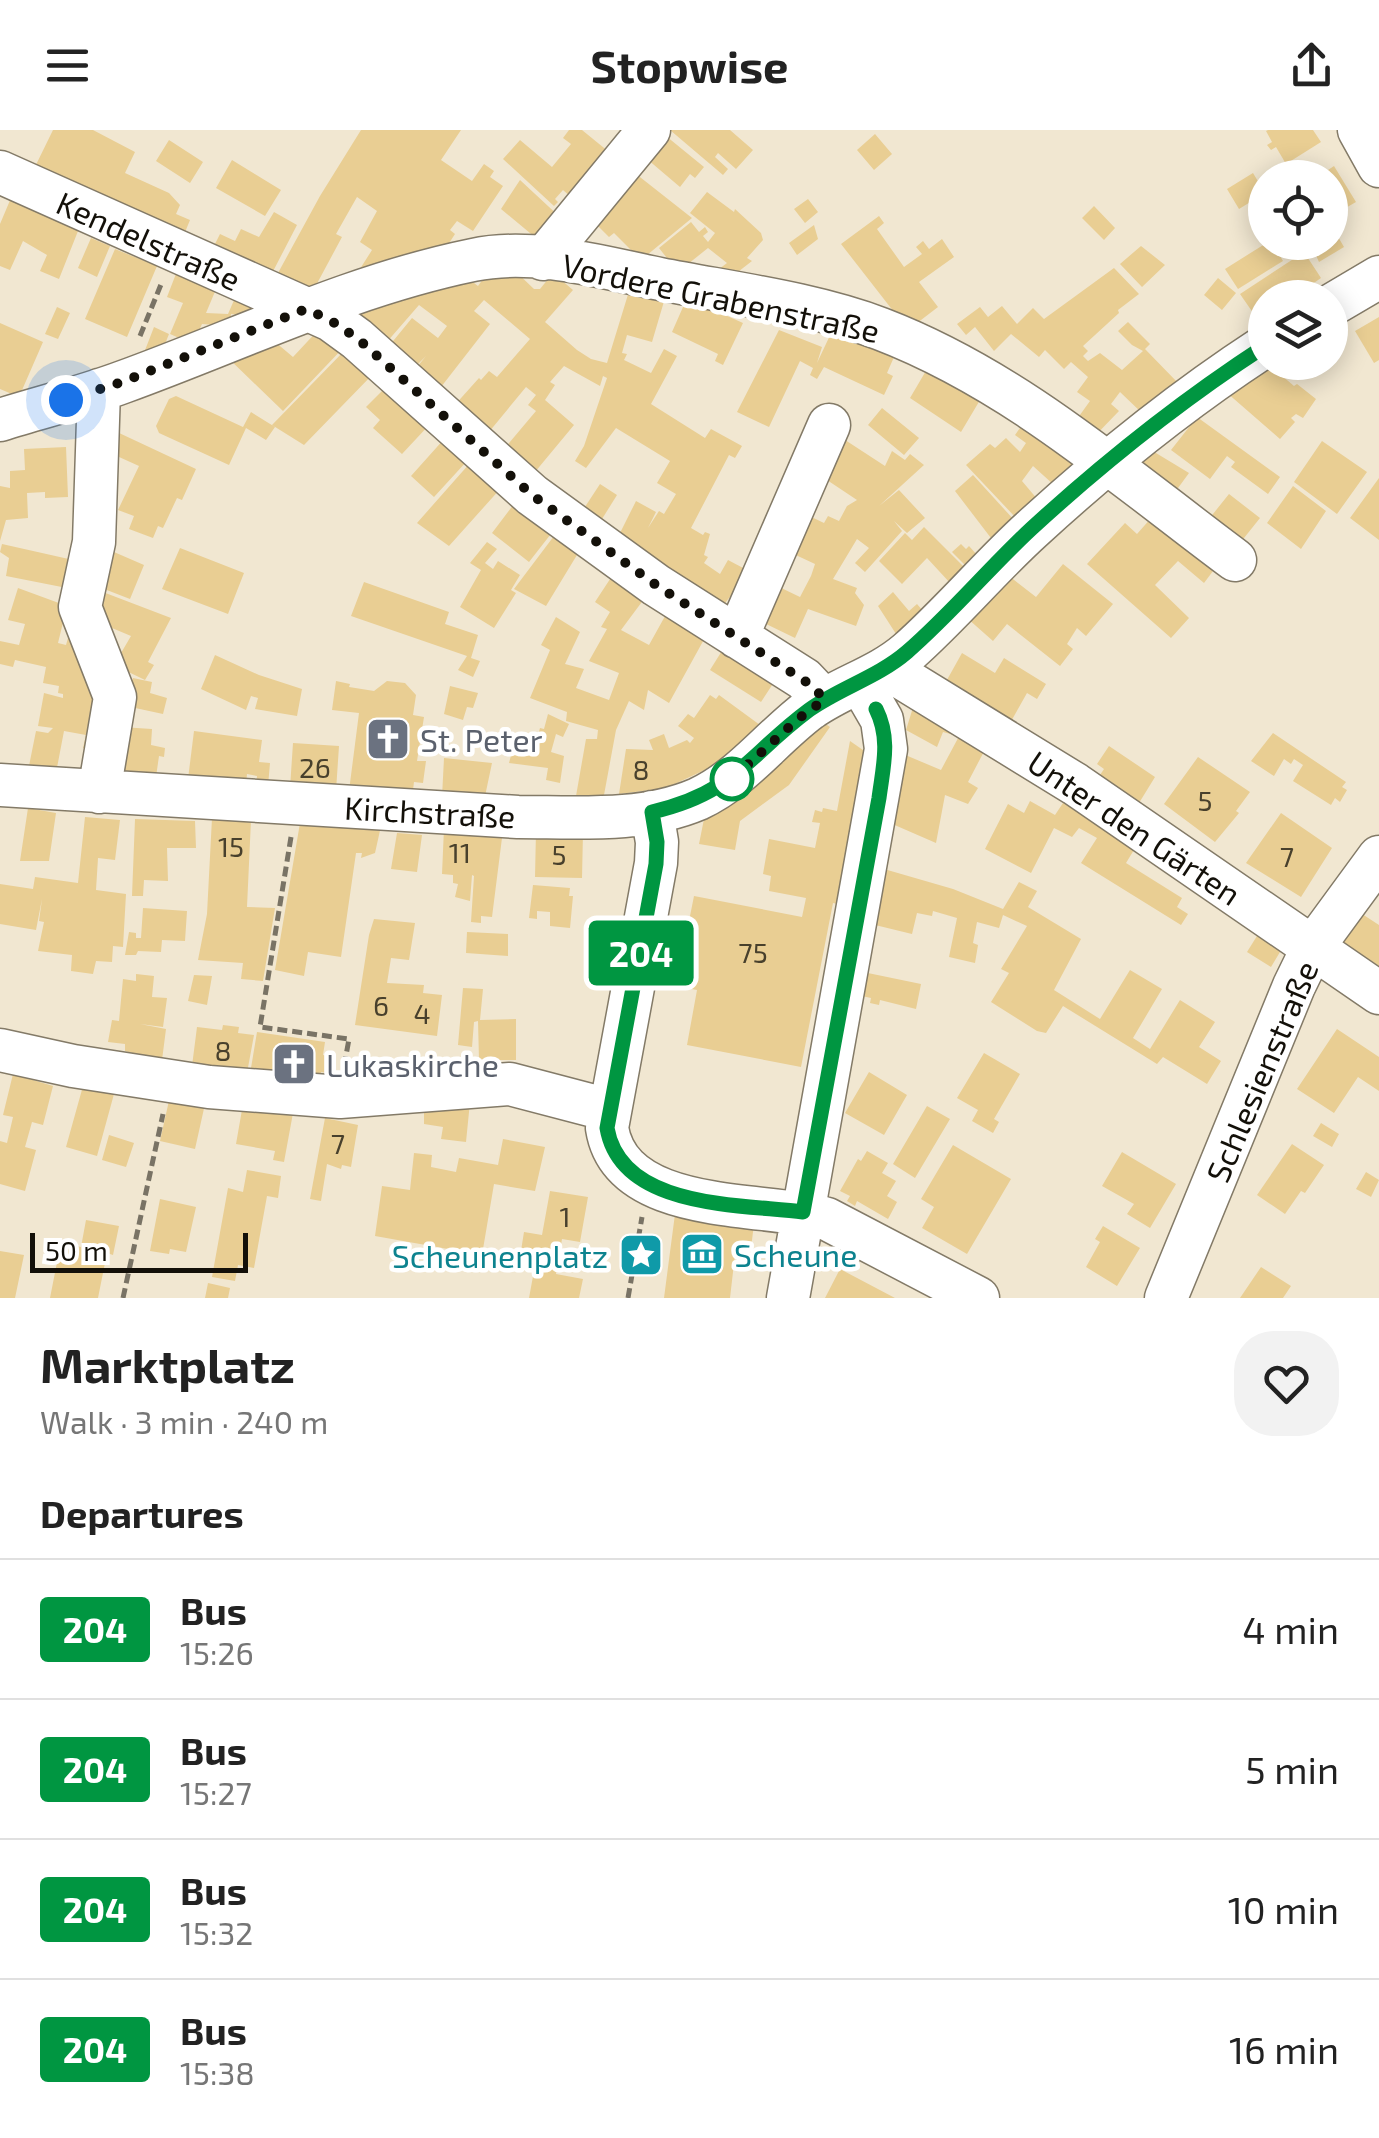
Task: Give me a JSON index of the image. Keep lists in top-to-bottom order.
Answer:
{
  "streets": {
    "street": [
      "Kendelstraße",
      "Vordere Grabenstraße",
      "Kirchstraße",
      "Unter den Gärten",
      "Schlesienstraße"
    ]
  },
  "crossings": [
    ["Kendelstraße", "Vordere Grabenstraße"],
    ["Kendelstraße", "Kirchstraße"],
    ["Kendelstraße", "Unter den Gärten"],
    ["Vordere Grabenstraße", "Kirchstraße"],
    ["Kirchstraße", "Unter den Gärten"],
    ["Unter den Gärten", "Schlesienstraße"]
  ],
  "places": {
    "church": ["St. Peter", "Lukaskirche"],
    "museum": ["Scheune"],
    "place": ["Scheunenplatz"]
  },
  "lines": ["bus line 204"],
  "house_numbers": [
    "26",
    "8",
    "5",
    "15",
    "11",
    "5",
    "7",
    "75",
    "6",
    "4",
    "8",
    "7",
    "1"
  ],
  "scale_bar": "50 m",
  "page": {
    "header": "Stopwise",
    "on_map": "204",
    "scale": "50 m",
    "heading": [
      ["Marktplatz", "Walk · 3 min · 240 m"],
      "Departures"
    ],
    "list": [
      {
        "mark": "204",
        "name": "Bus",
        "note": "15:26",
        "value": "4 min"
      },
      {
        "mark": "204",
        "name": "Bus",
        "note": "15:27",
        "value": "5 min"
      },
      {
        "mark": "204",
        "name": "Bus",
        "note": "15:32",
        "value": "10 min"
      },
      {
        "mark": "204",
        "name": "Bus",
        "note": "15:38",
        "value": "16 min"
      }
    ]
  }
}
